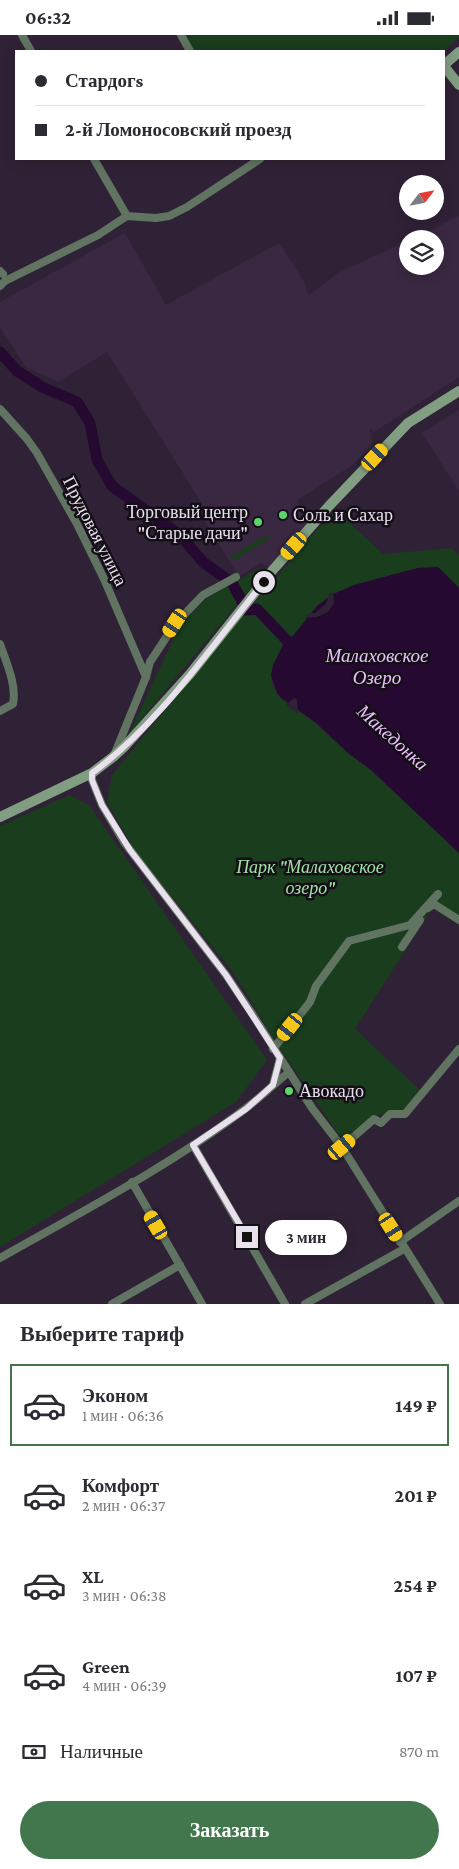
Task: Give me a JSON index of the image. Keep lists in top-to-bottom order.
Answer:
{
  "streets": {
    "street": ["Прудовая улица"]
  },
  "water": ["Малаховское Озеро", "Македонка"],
  "parks": ["Парк \"Малаховское озеро\""],
  "places": ["Соль и Сахар", "Торговый центр \"Старые дачи\"", "Авокадо"],
  "north": "top right",
  "page": {
    "status": "06:32",
    "banner": ["Стардогs", "2-й Ломоносовский проезд"],
    "bubble": "3 мин",
    "heading": "Выберите тариф",
    "list": [
      {
        "name": "Эконом",
        "note": "1 мин · 06:36",
        "value": "149 ₽"
      },
      {
        "name": "Комфорт",
        "note": "2 мин · 06:37",
        "value": "201 ₽"
      },
      {
        "name": "XL",
        "note": "3 мин · 06:38",
        "value": "254 ₽"
      },
      {
        "name": "Green",
        "note": "4 мин · 06:39",
        "value": "107 ₽"
      }
    ],
    "pay": ["Наличные", "870 m"],
    "buttons": "Заказать"
  }
}
